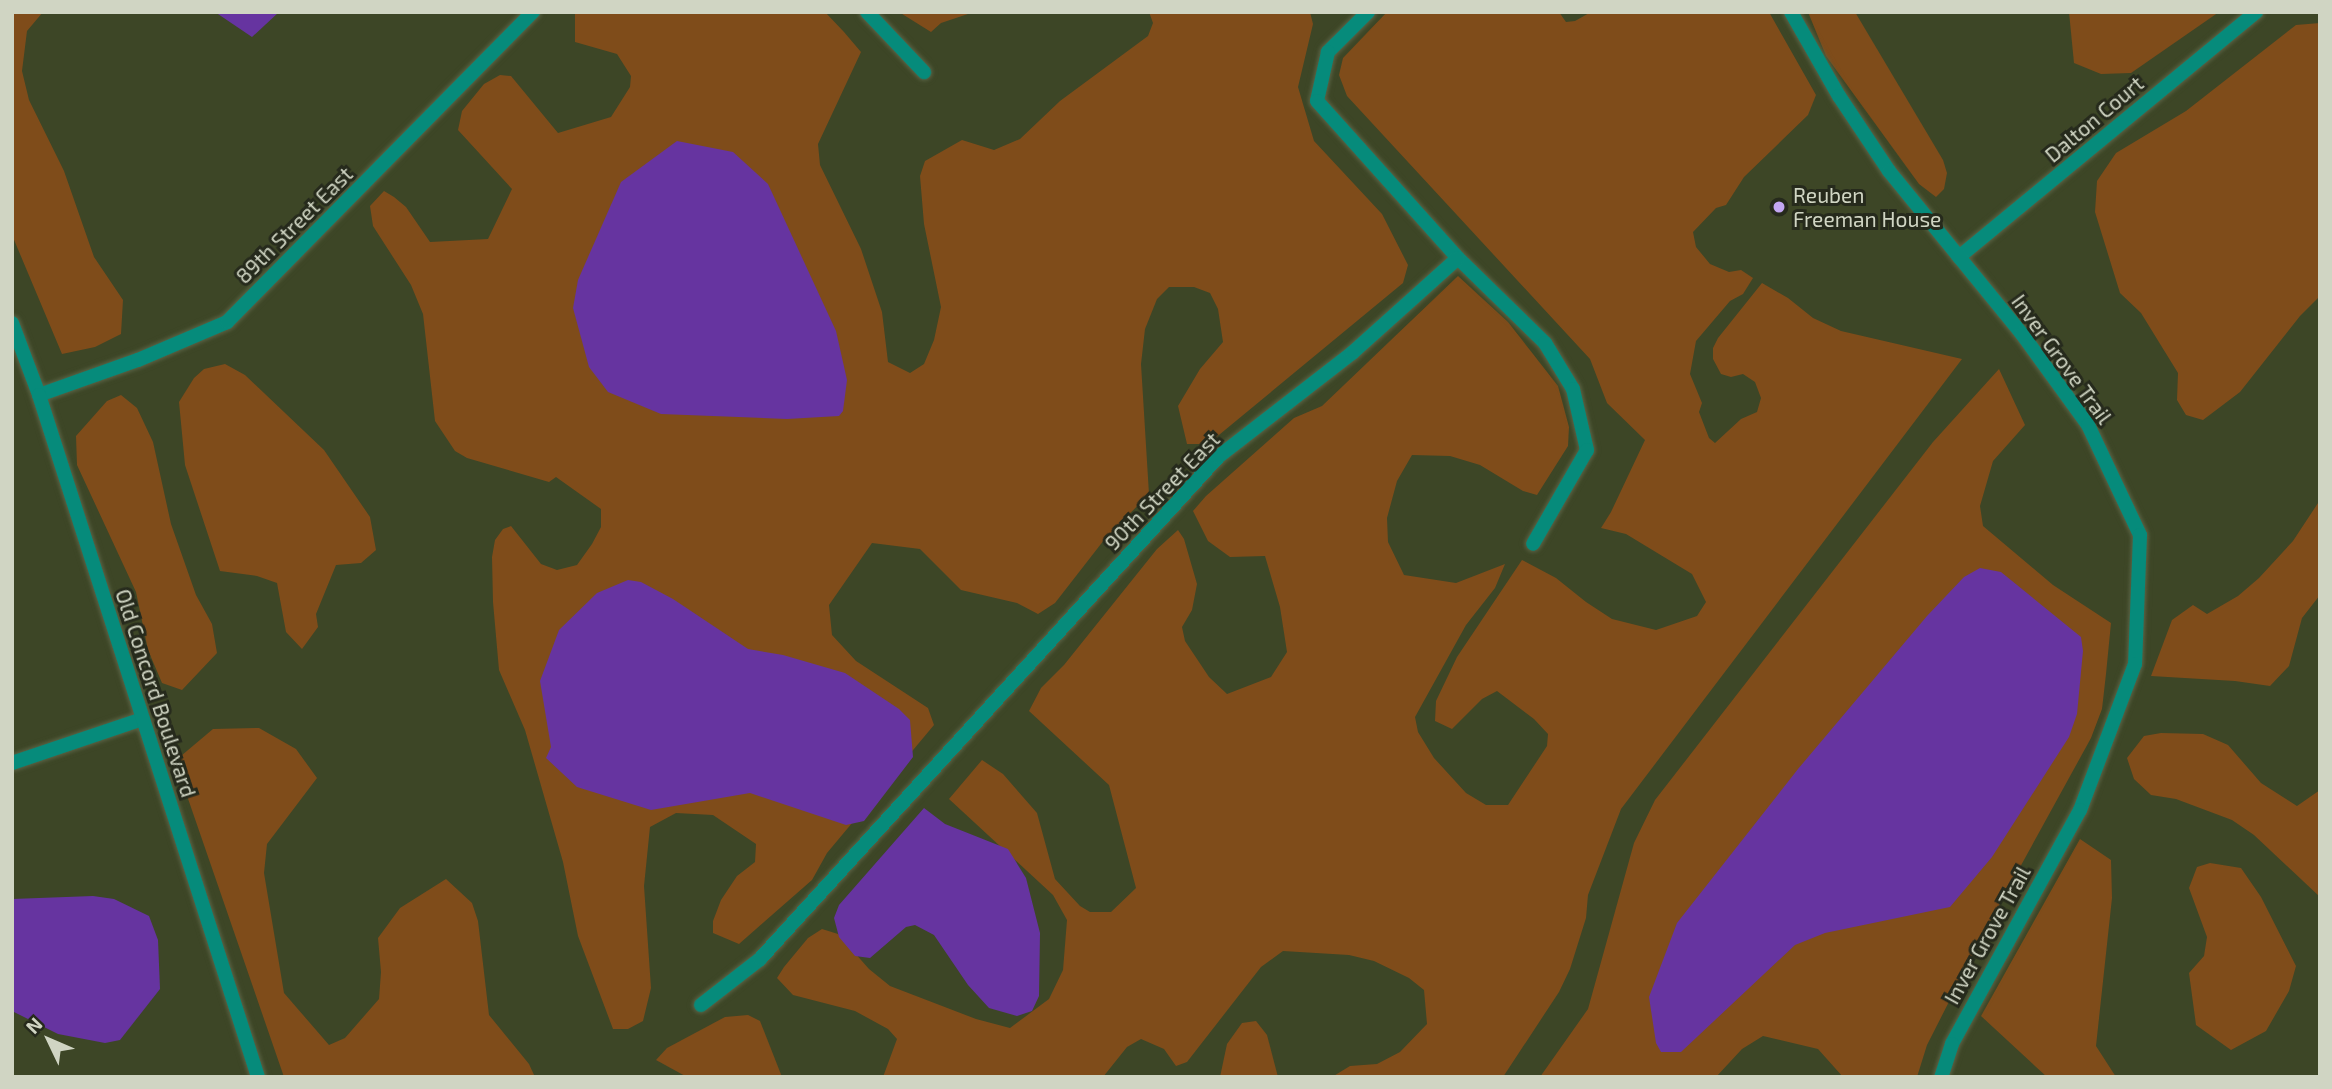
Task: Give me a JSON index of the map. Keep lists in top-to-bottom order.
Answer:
{
  "streets": {
    "street": [
      "Dalton Court",
      "89th Street East",
      "Inver Grove Trail",
      "90th Street East",
      "Old Concord Boulevard"
    ]
  },
  "crossings": [
    ["Dalton Court", "Inver Grove Trail"],
    ["89th Street East", "Old Concord Boulevard"]
  ],
  "places": ["Reuben Freeman House"],
  "north": "top left"
}
